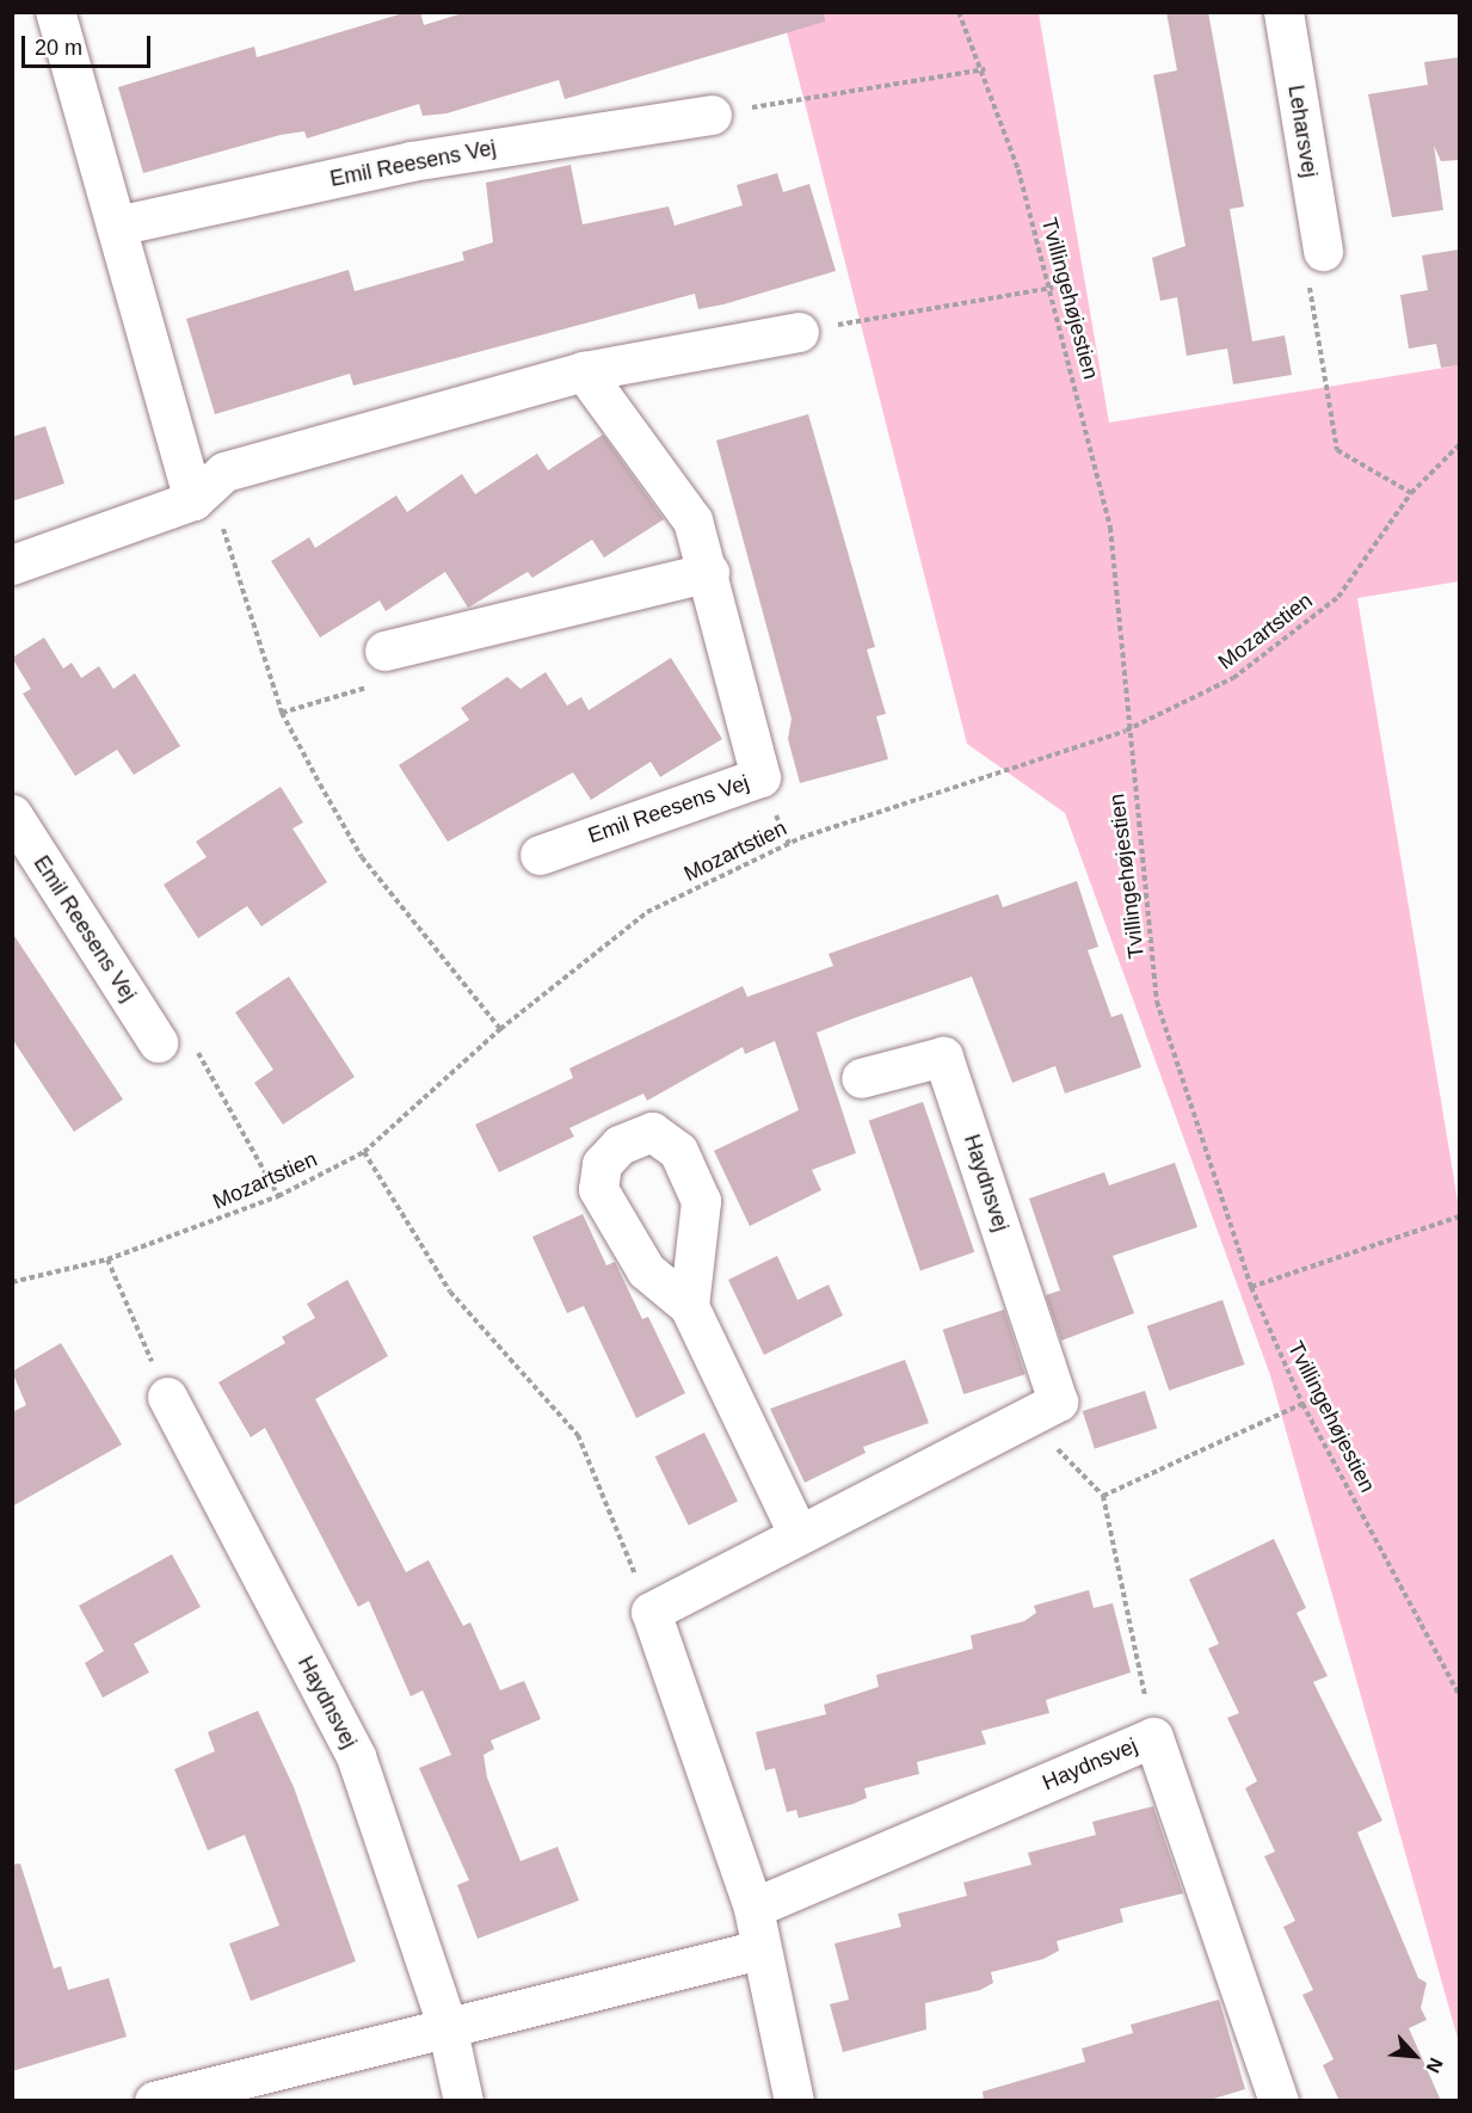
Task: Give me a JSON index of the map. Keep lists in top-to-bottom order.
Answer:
{
  "streets": {
    "street": ["Leharsvej", "Emil Reesens Vej", "Haydnsvej"],
    "path": ["Tvillingehøjestien", "Mozartstien"]
  },
  "crossings": [
    ["Tvillingehøjestien", "Mozartstien"]
  ],
  "scale_bar": "20 m",
  "north": "bottom right"
}
